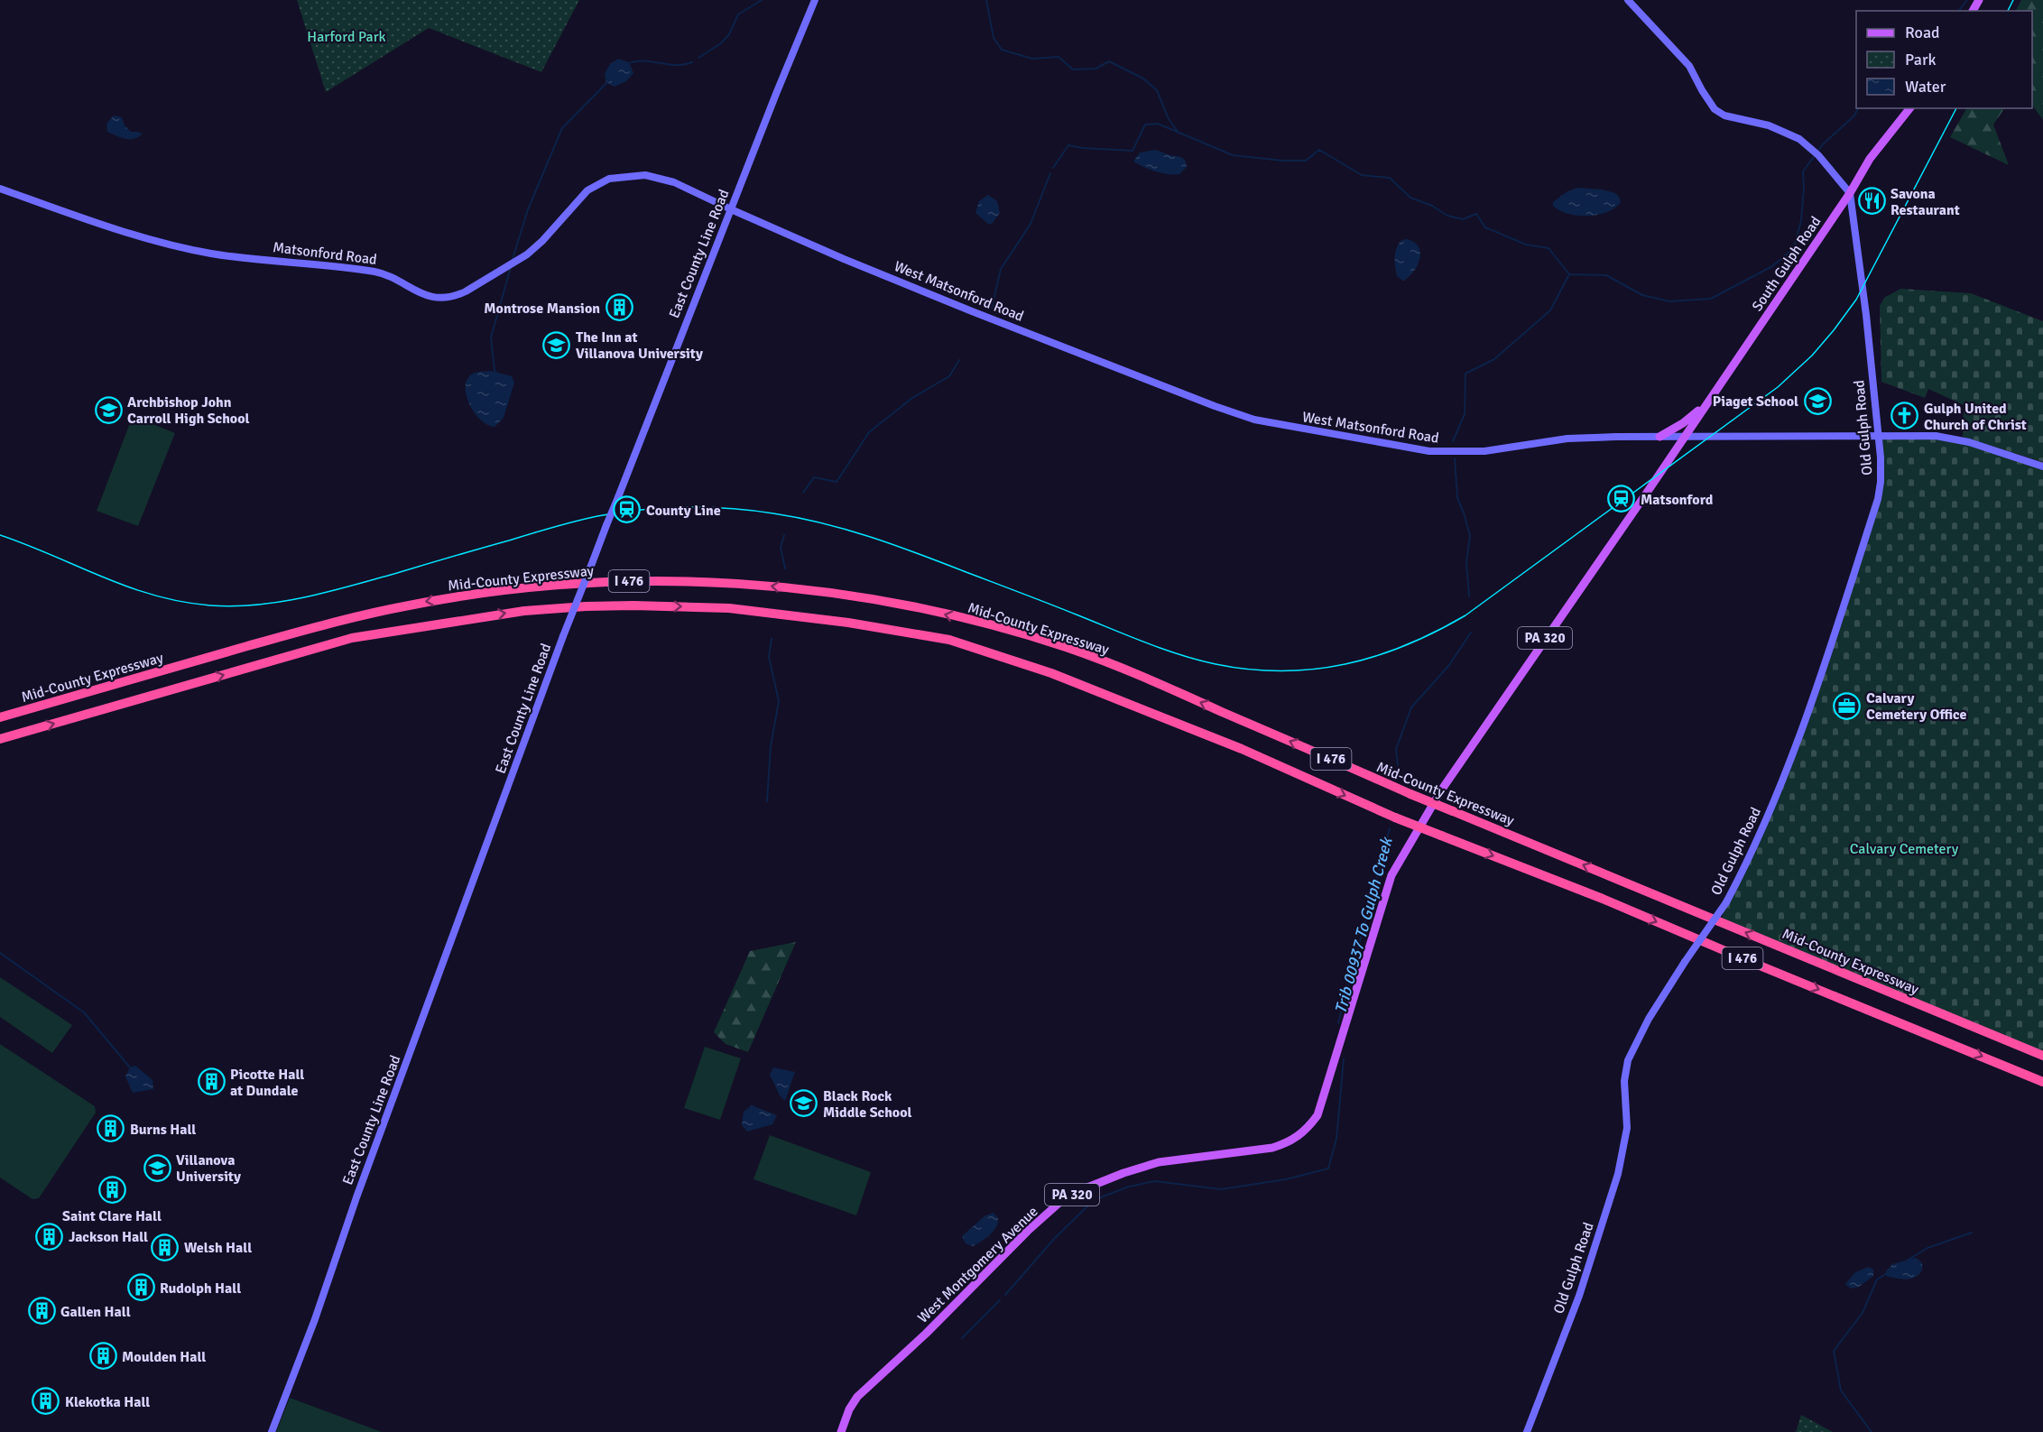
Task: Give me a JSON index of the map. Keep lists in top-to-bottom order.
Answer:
{
  "streets": {
    "highway": ["Mid-County Expressway", "I 476"],
    "main road": ["South Gulph Road", "PA 320", "West Montgomery Avenue"],
    "street": [
      "Matsonford Road",
      "East County Line Road",
      "West Matsonford Road",
      "Old Gulph Road"
    ]
  },
  "crossings": [
    ["Matsonford Road", "East County Line Road"],
    ["Matsonford Road", "West Matsonford Road"],
    ["East County Line Road", "West Matsonford Road"],
    ["South Gulph Road", "West Matsonford Road"],
    ["South Gulph Road", "Old Gulph Road"],
    ["South Gulph Road", "West Montgomery Avenue"],
    ["West Matsonford Road", "Old Gulph Road"],
    ["West Matsonford Road", "West Montgomery Avenue"]
  ],
  "water": ["Trib 00937 To Gulph Creek"],
  "parks": ["Harford Park", "Calvary Cemetery"],
  "places": {
    "restaurant": ["Savona Restaurant"],
    "building": [
      "Montrose Mansion",
      "Picotte Hall at Dundale",
      "Burns Hall",
      "Saint Clare Hall",
      "Jackson Hall",
      "Welsh Hall",
      "Rudolph Hall",
      "Gallen Hall",
      "Moulden Hall",
      "Klekotka Hall"
    ],
    "school or university": [
      "The Inn at Villanova University",
      "Piaget School",
      "Archbishop John Carroll High School",
      "Black Rock Middle School",
      "Villanova University"
    ],
    "church": ["Gulph United Church of Christ"],
    "station": ["Matsonford", "County Line"],
    "office": ["Calvary Cemetery Office"]
  },
  "legend": ["Road", "Park", "Water"]
}
